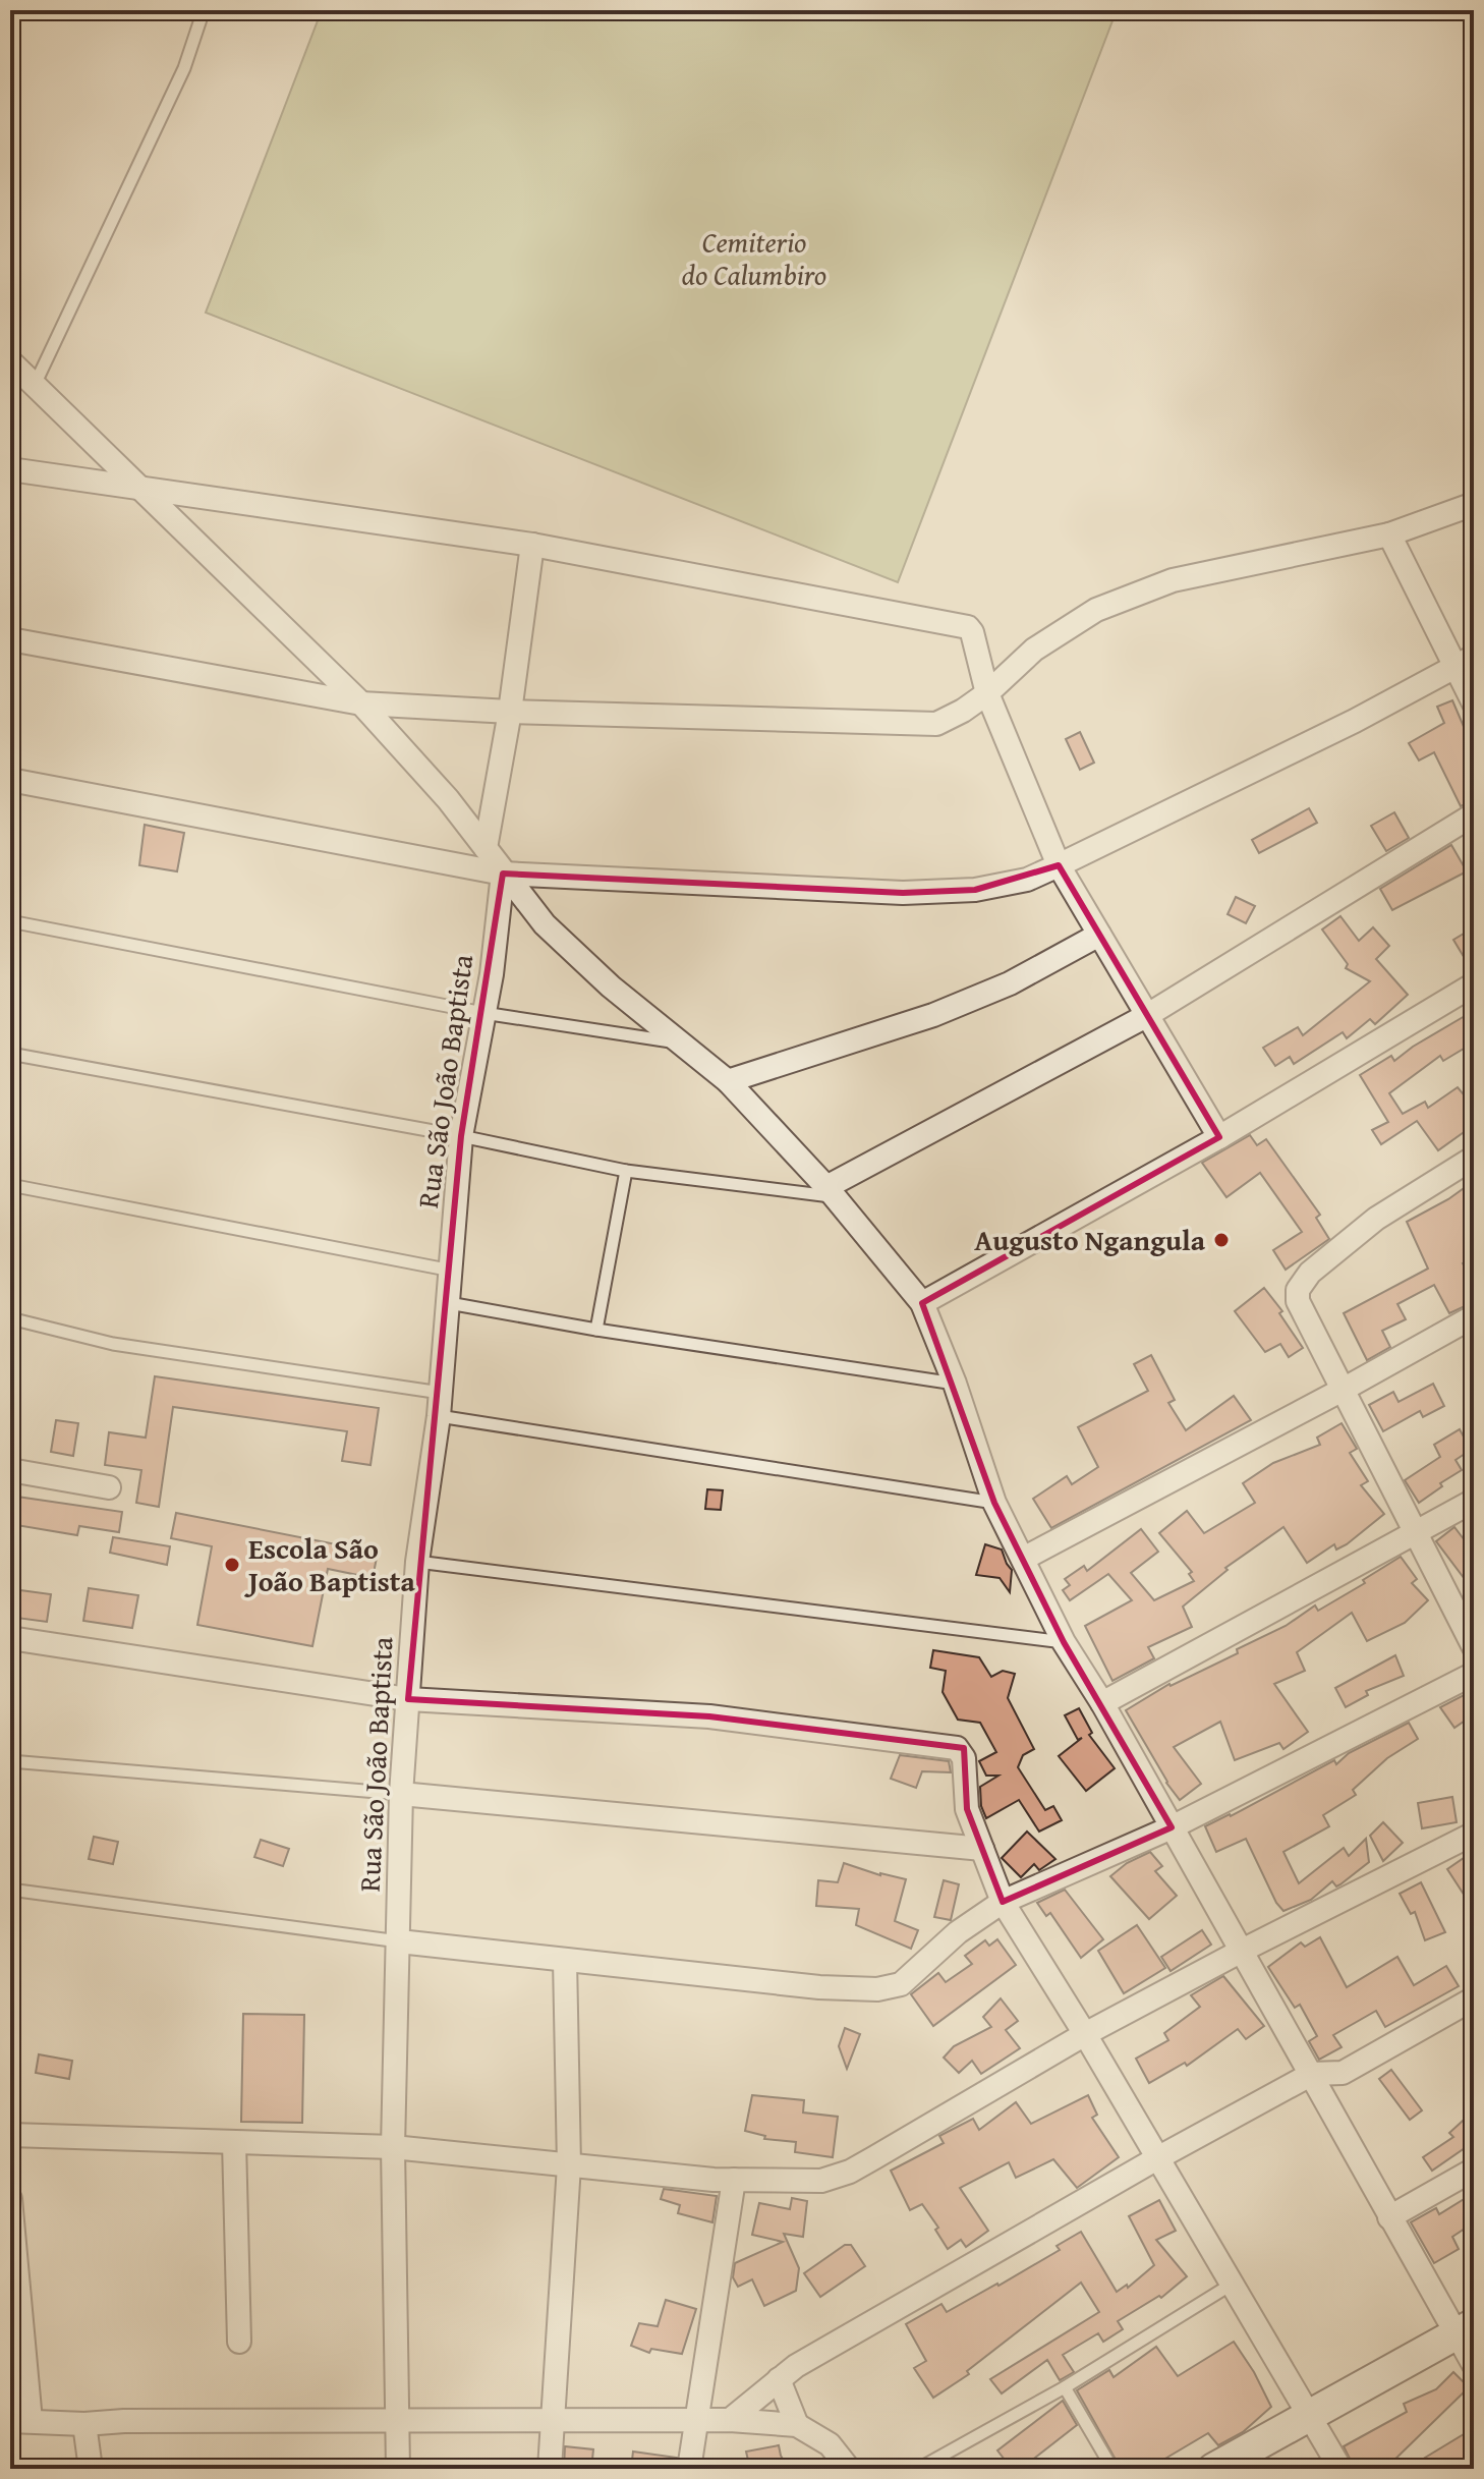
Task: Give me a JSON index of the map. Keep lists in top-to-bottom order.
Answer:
{
  "streets": {
    "street": ["Rua São João Baptista"]
  },
  "parks": ["Cemiterio do Calumbiro"],
  "places": ["Augusto Ngangula", "Escola São João Baptista"]
}
